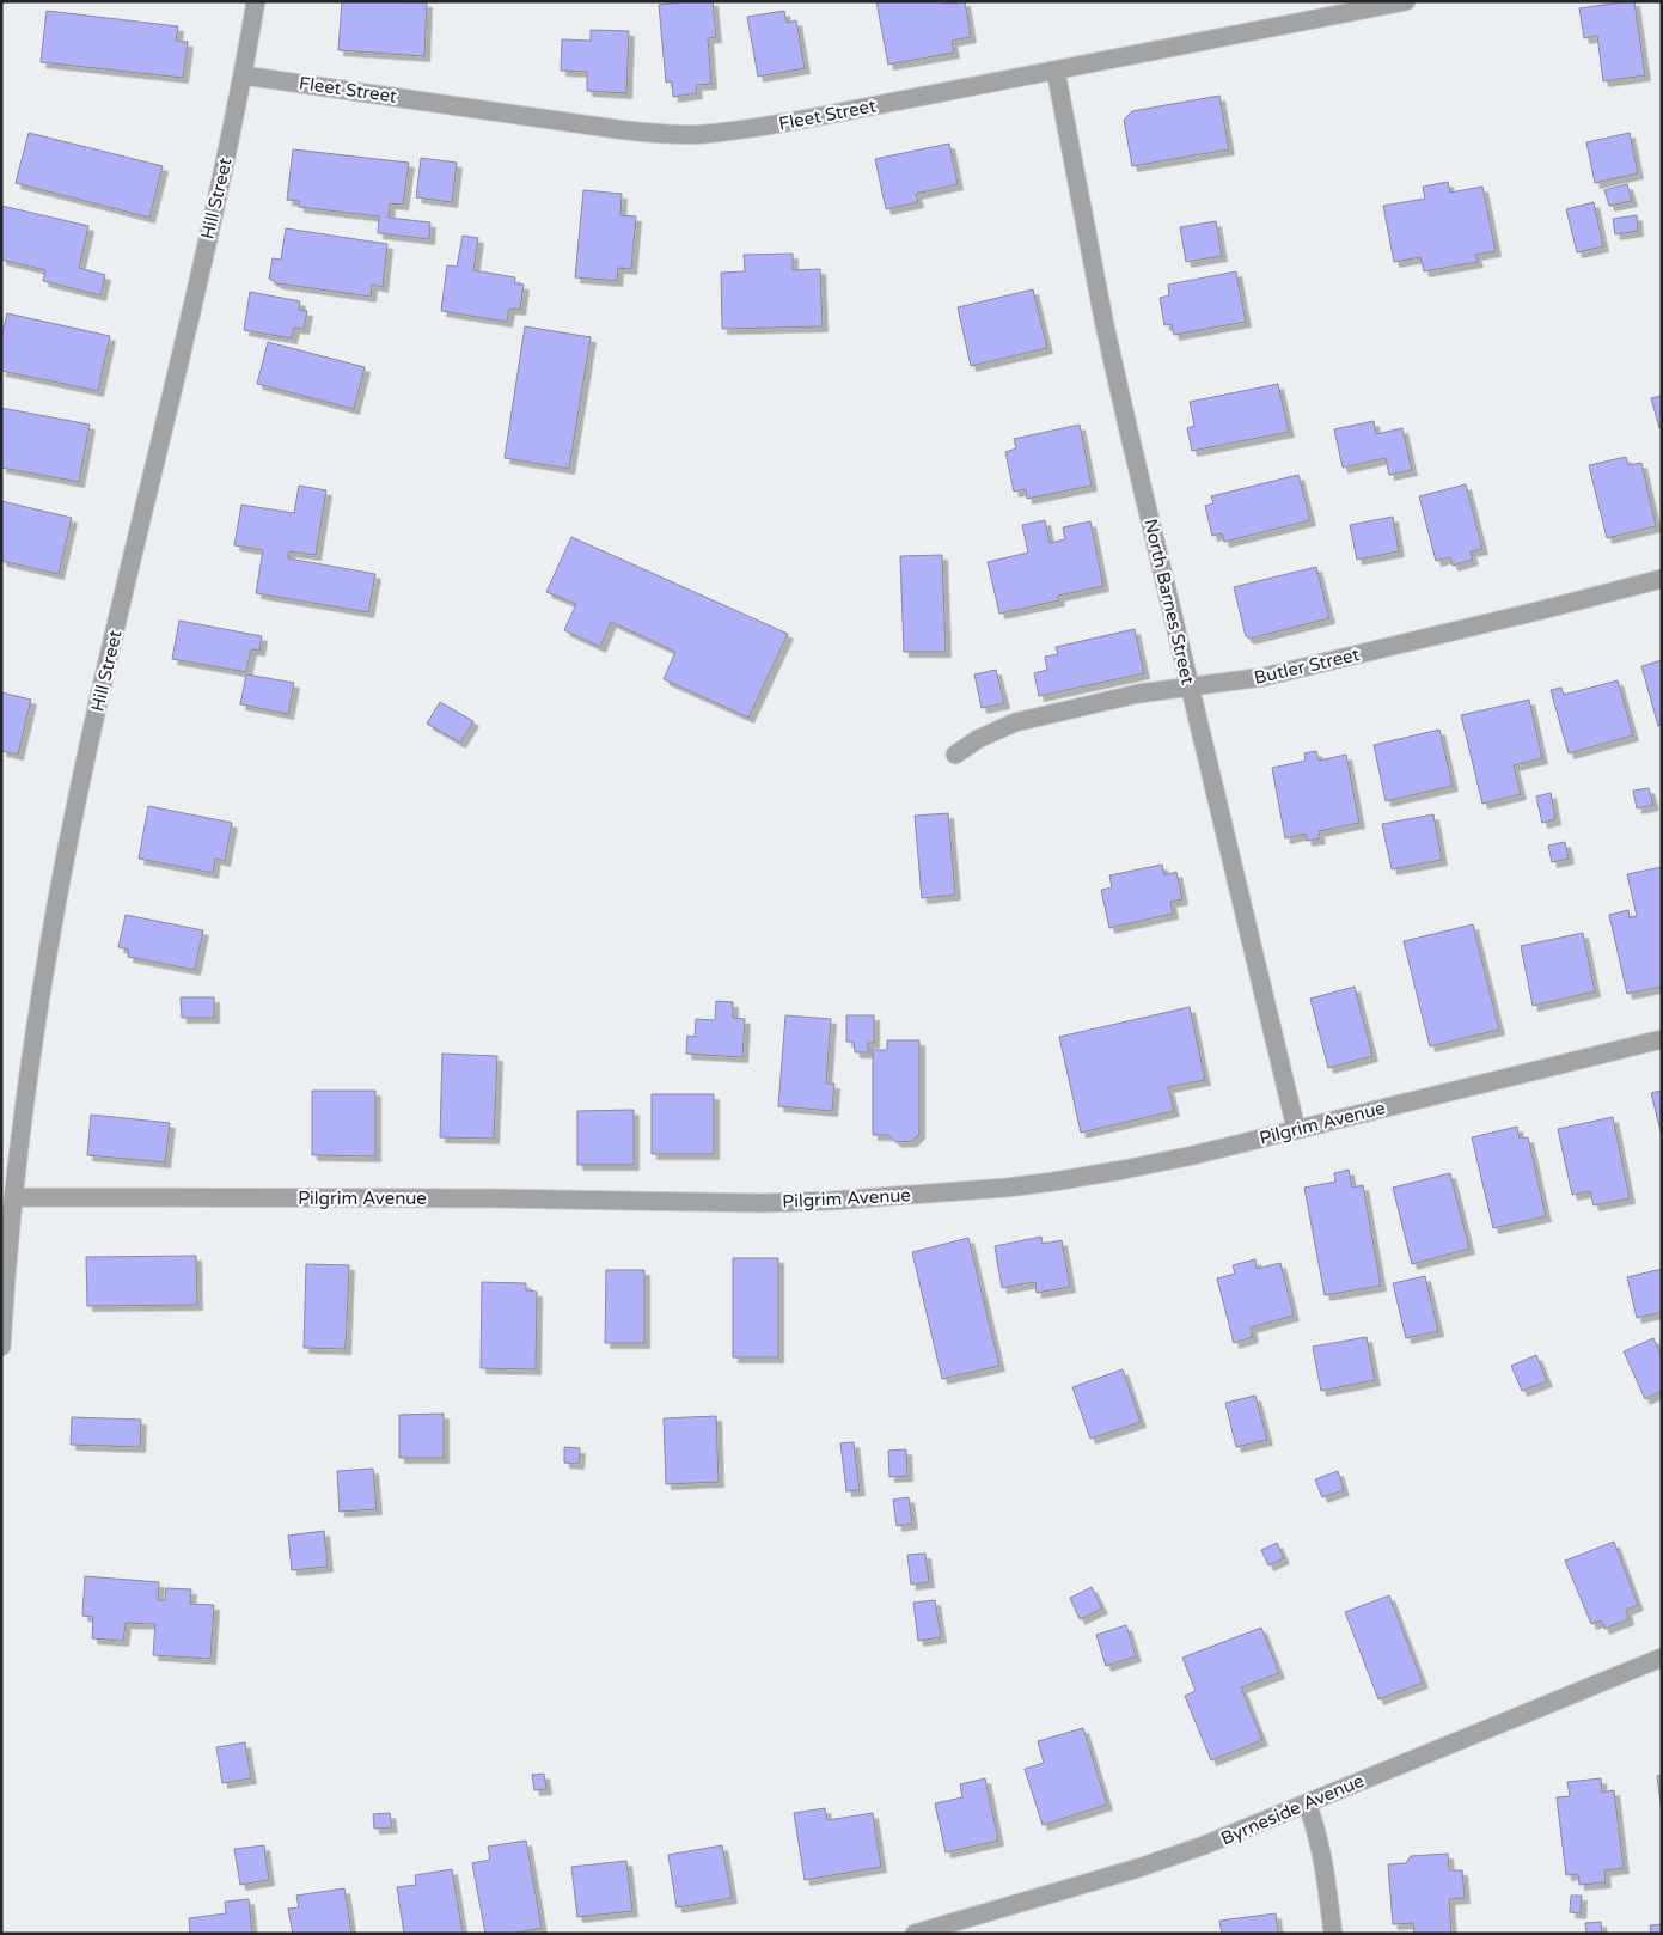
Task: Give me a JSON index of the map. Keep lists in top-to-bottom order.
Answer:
{
  "streets": {
    "street": [
      "Fleet Street",
      "Hill Street",
      "North Barnes Street",
      "Butler Street",
      "Pilgrim Avenue",
      "Byrneside Avenue"
    ]
  },
  "crossings": [
    ["Fleet Street", "Hill Street"],
    ["Fleet Street", "North Barnes Street"],
    ["Hill Street", "Pilgrim Avenue"],
    ["North Barnes Street", "Butler Street"],
    ["North Barnes Street", "Pilgrim Avenue"]
  ]
}
